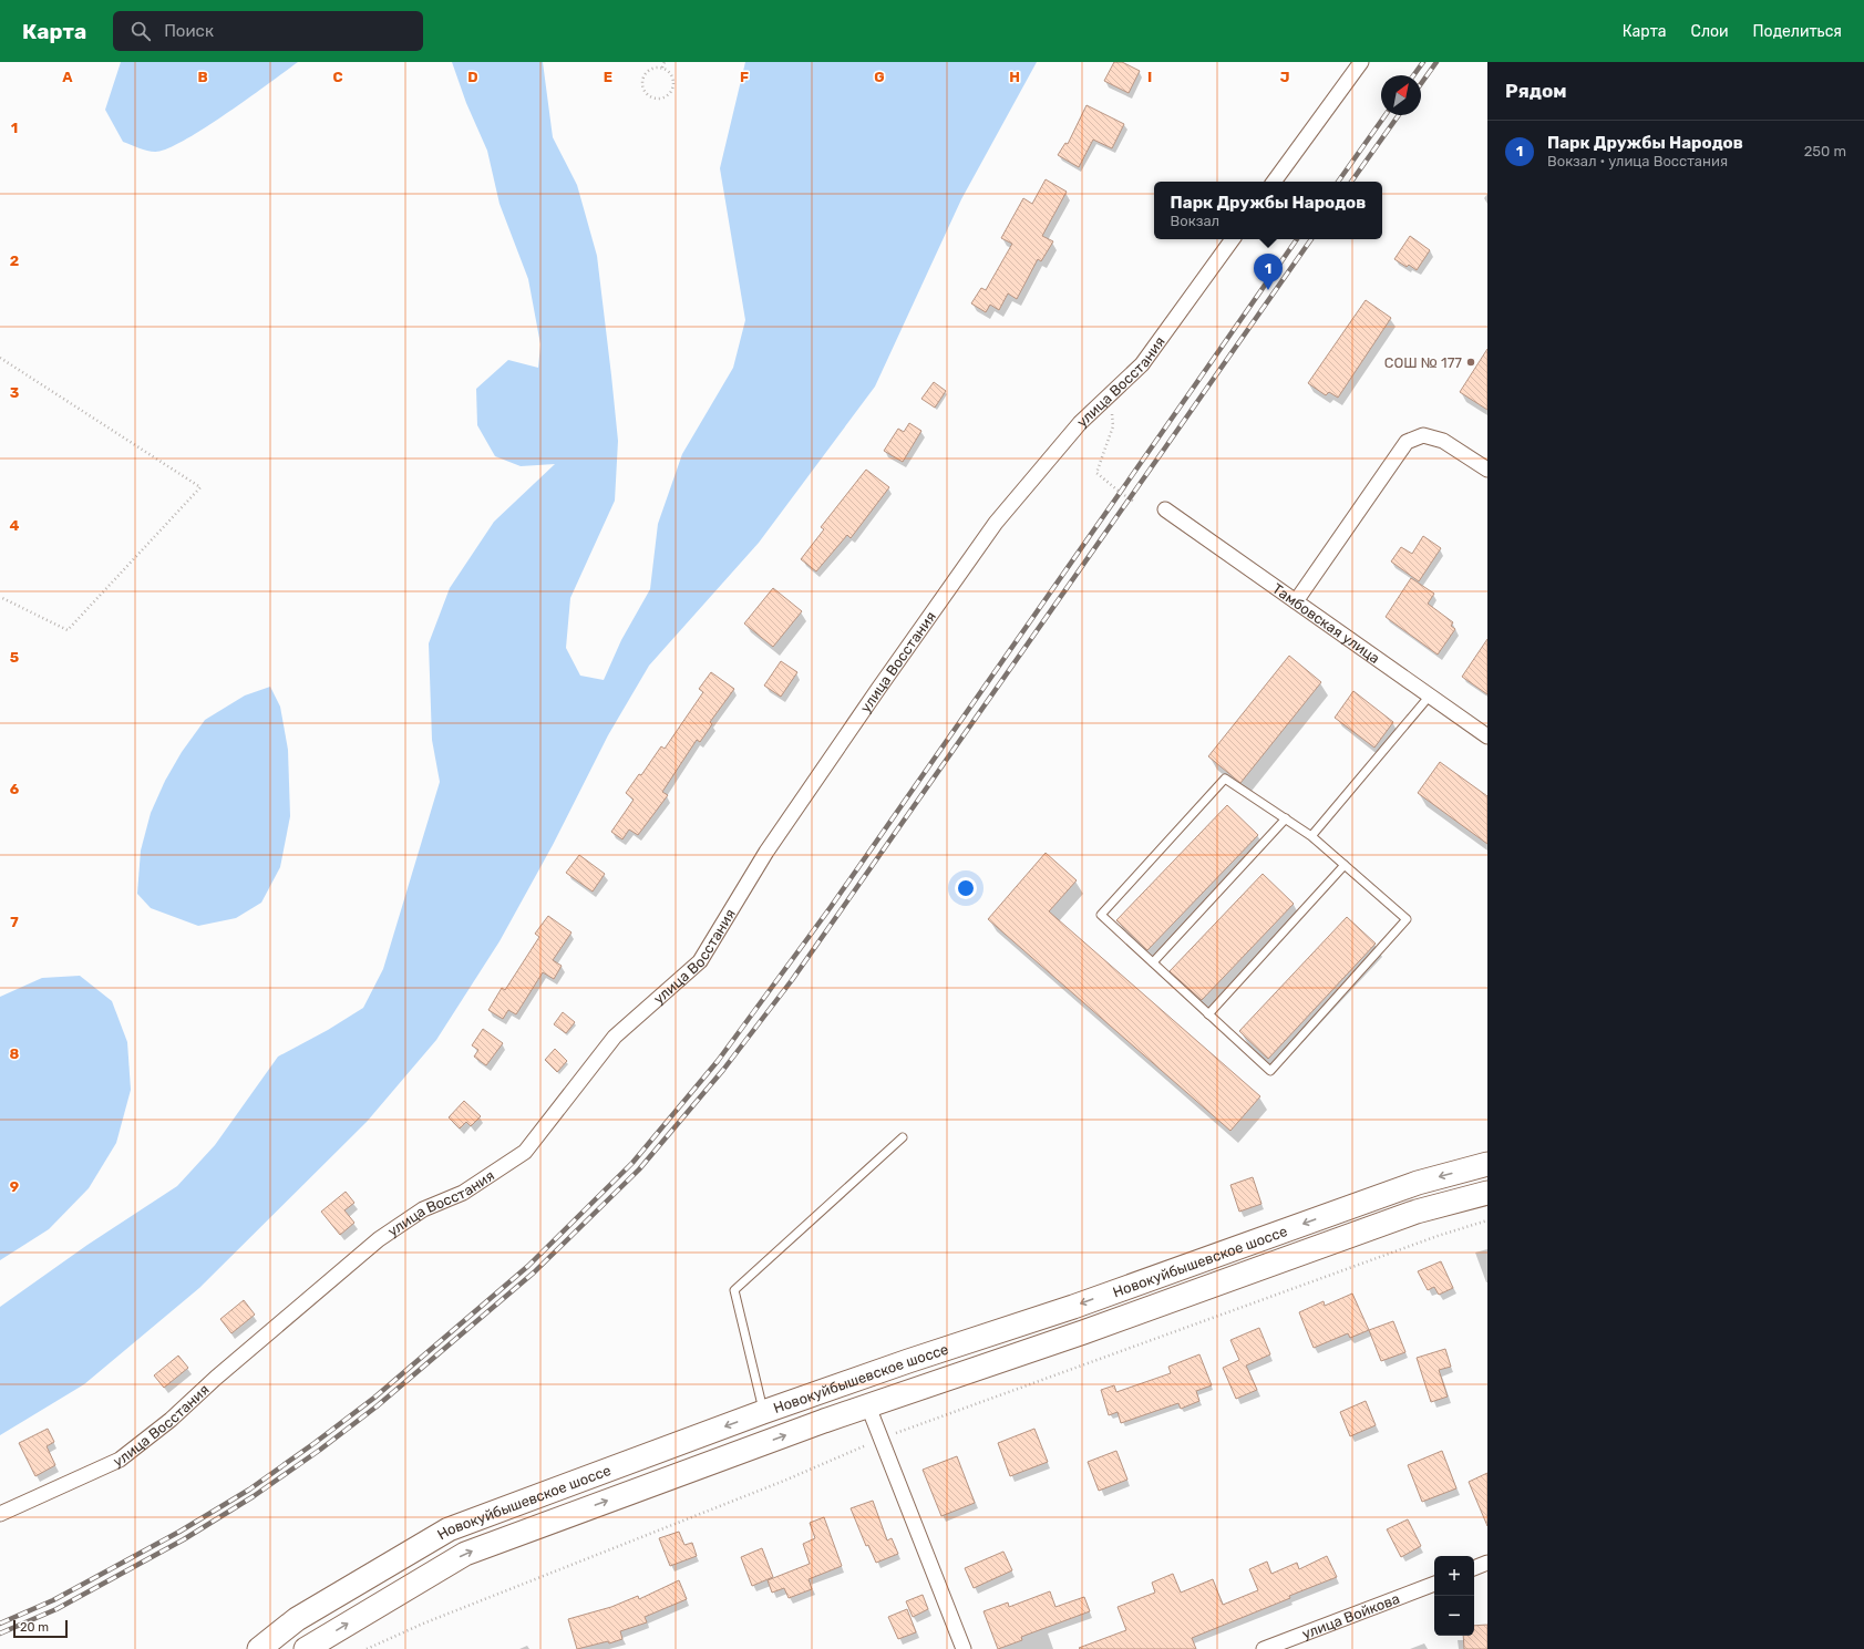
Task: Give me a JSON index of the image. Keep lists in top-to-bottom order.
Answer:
{
  "streets": {
    "main road": ["Новокуйбышевское шоссе"],
    "street": ["улица Восстания", "Тамбовская улица", "улица Войкова"]
  },
  "places": ["СОШ № 177"],
  "scale_bar": "20 m",
  "north": "top right",
  "page": {
    "header": "Карта",
    "search": "Поиск",
    "nav": ["Карта", "Слои", "Поделиться"],
    "heading": "Рядом",
    "list": [
      {
        "mark": "1",
        "name": "Парк Дружбы Народов",
        "note": "Вокзал · улица Восстания",
        "value": "250 m"
      }
    ],
    "popup": ["Парк Дружбы Народов", "Вокзал"],
    "pins": "1",
    "map_buttons": ["+", "−"],
    "scale": "20 m"
  },
  "grid": {
    "columns": [
      "A",
      "B",
      "C",
      "D",
      "E",
      "F",
      "G",
      "H",
      "I",
      "J"
    ],
    "rows": [
      "1",
      "2",
      "3",
      "4",
      "5",
      "6",
      "7",
      "8",
      "9"
    ]
  }
}
